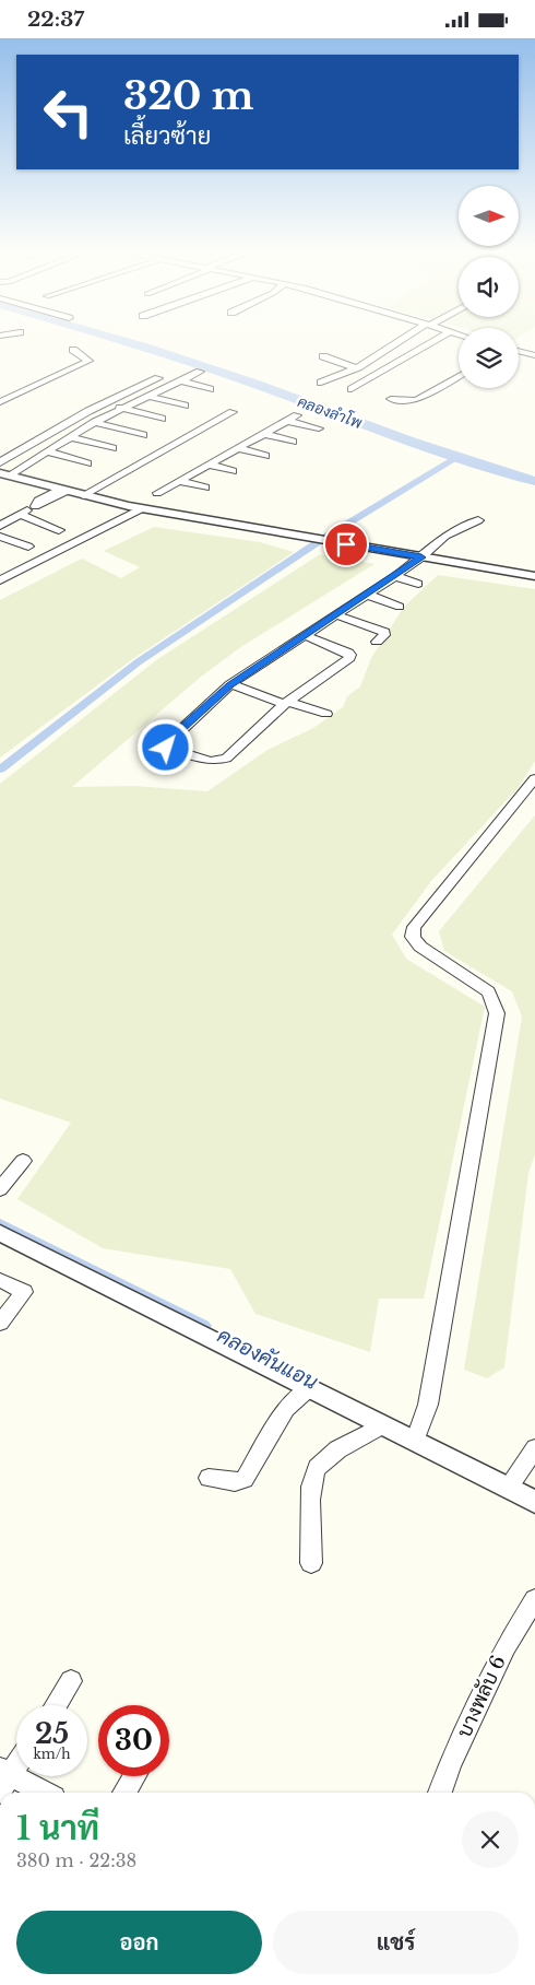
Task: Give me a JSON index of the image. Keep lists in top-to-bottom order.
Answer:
{
  "streets": {
    "street": ["บางพลับ 6"]
  },
  "water": ["คลองลำโพ", "คลองคันแอน"],
  "north": "right",
  "page": {
    "status": "22:37",
    "turn": ["320 m", "เลี้ยวซ้าย"],
    "speed": "25 km/h",
    "limit": "30",
    "heading": ["1 นาที", "380 m · 22:38"],
    "buttons": ["ออก", "แชร์"]
  }
}
